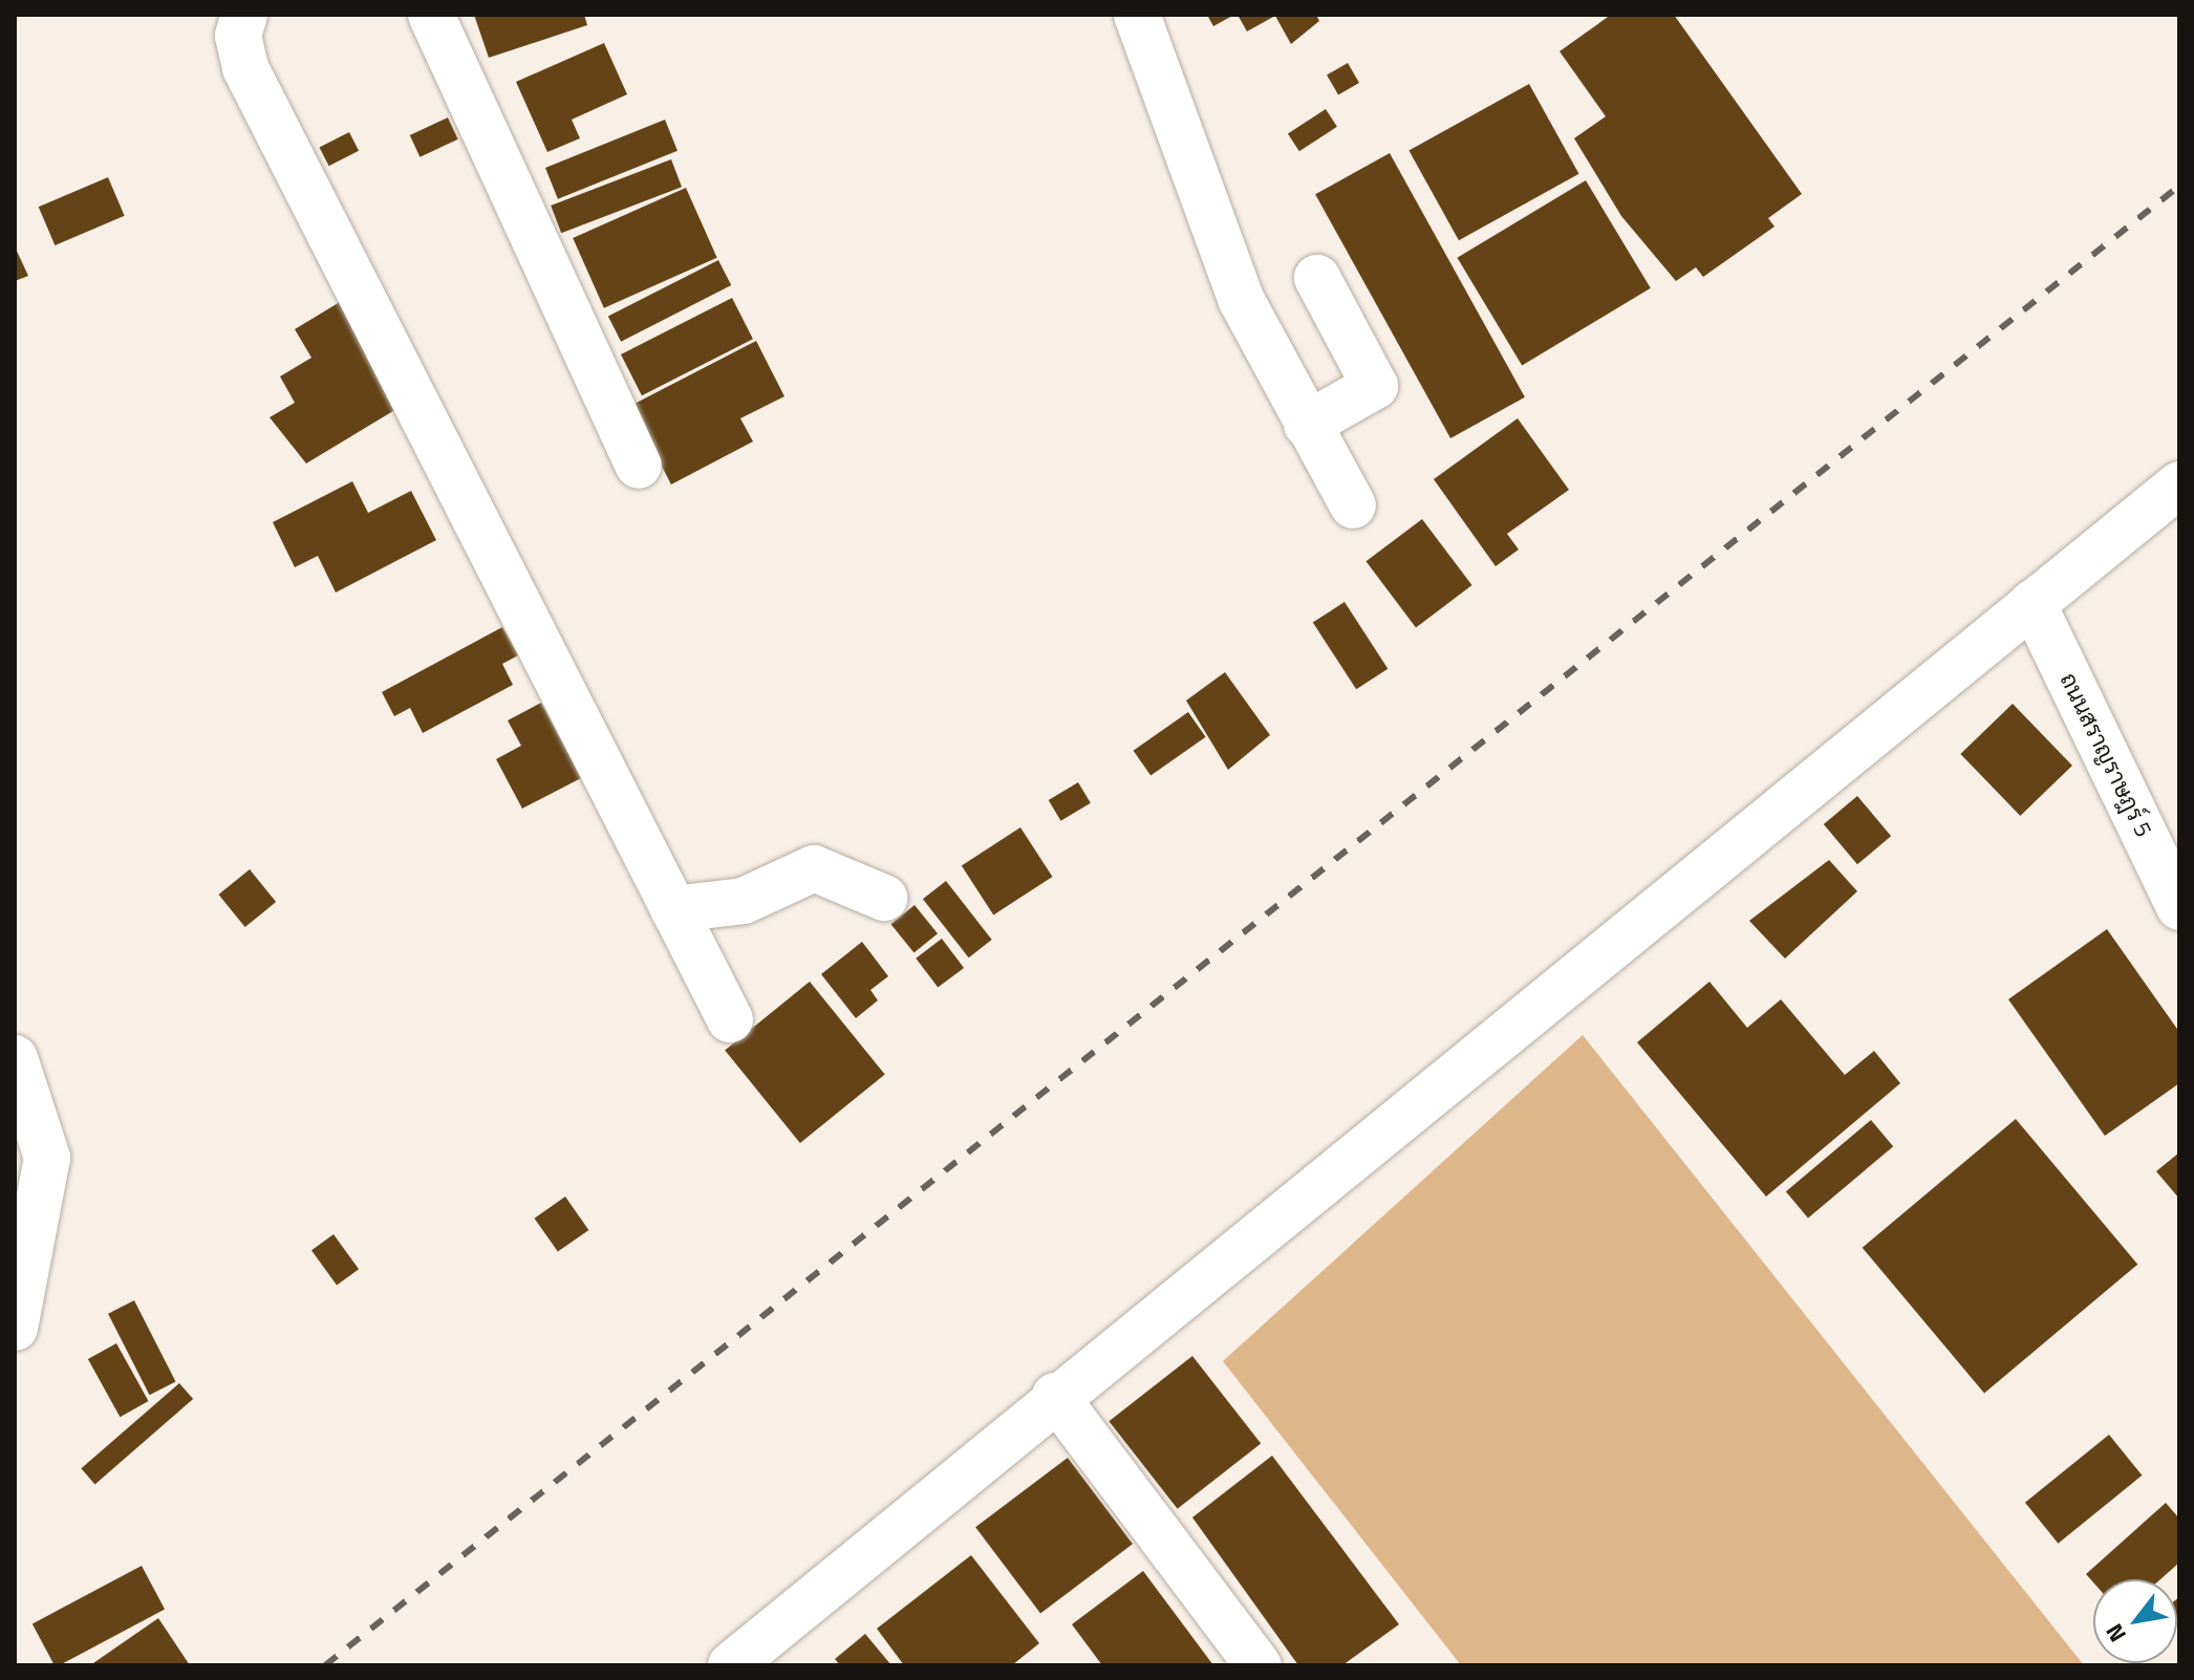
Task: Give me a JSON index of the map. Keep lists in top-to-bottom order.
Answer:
{
  "streets": {
    "street": ["ถนนสราญราษฎร์ 5"]
  },
  "north": "bottom left"
}
